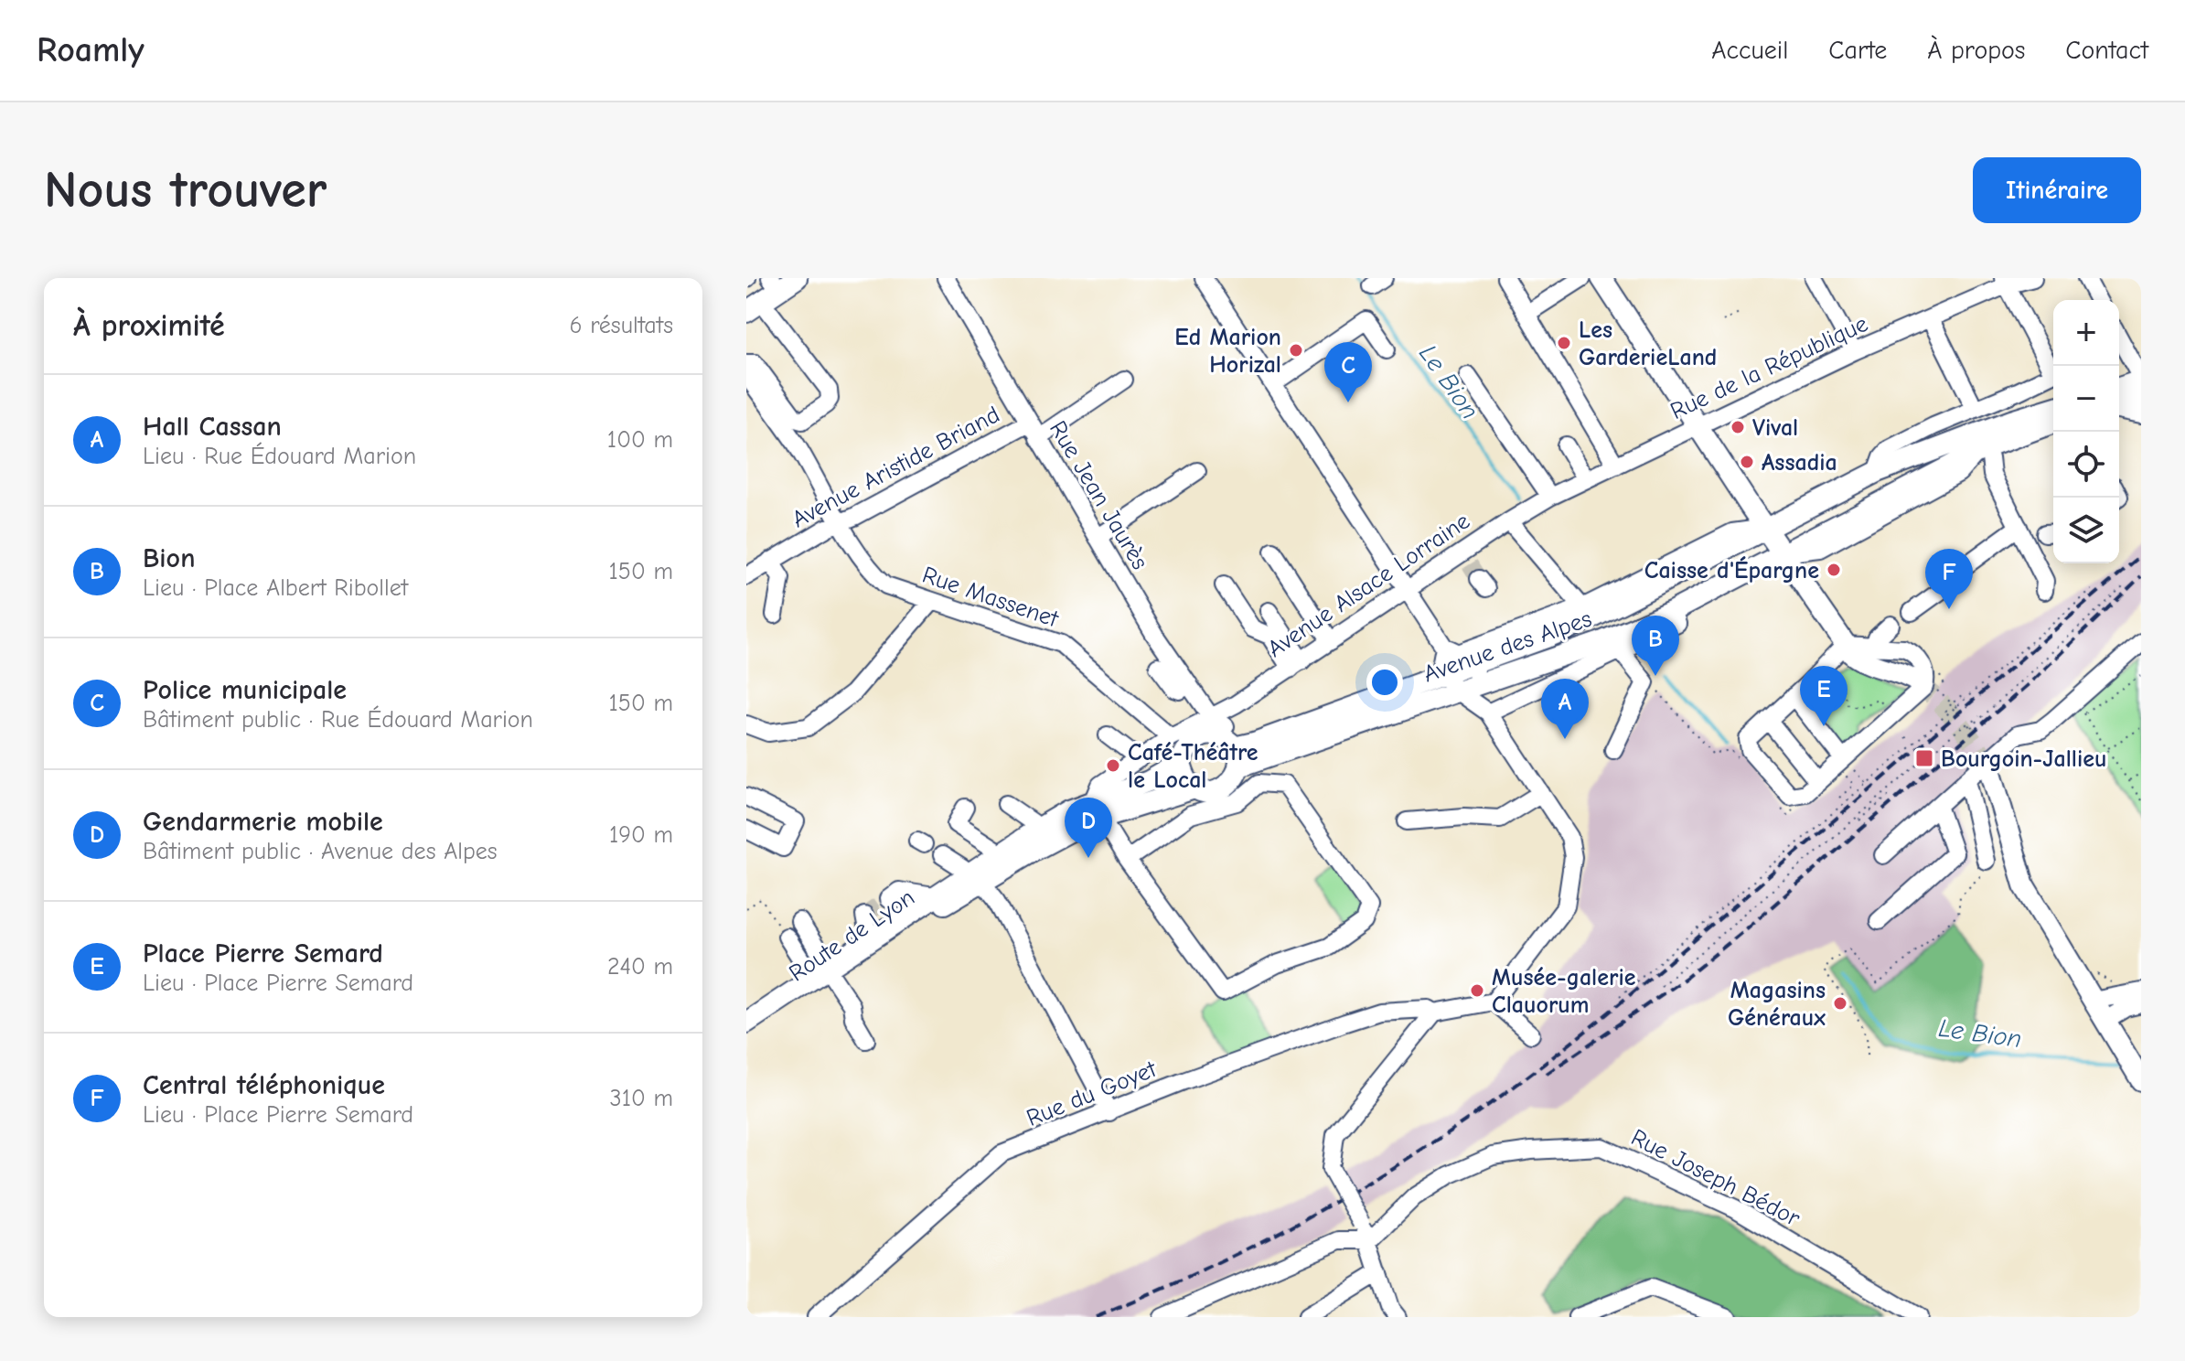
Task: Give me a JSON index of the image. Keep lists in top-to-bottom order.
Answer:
{
  "streets": {
    "main road": ["Avenue Alsace Lorraine", "Avenue des Alpes", "Route de Lyon"],
    "street": [
      "Rue de la République",
      "Avenue Aristide Briand",
      "Rue Jean Jaurès",
      "Rue Massenet",
      "Rue du Goyet",
      "Rue Joseph Bédor"
    ]
  },
  "crossings": [
    ["Rue de la République", "Avenue Alsace Lorraine"],
    ["Rue de la République", "Avenue des Alpes"],
    ["Avenue Aristide Briand", "Rue Jean Jaurès"],
    ["Avenue Aristide Briand", "Rue Massenet"],
    ["Rue Jean Jaurès", "Avenue Alsace Lorraine"],
    ["Rue Jean Jaurès", "Avenue des Alpes"],
    ["Avenue Alsace Lorraine", "Rue Massenet"],
    ["Avenue Alsace Lorraine", "Avenue des Alpes"],
    ["Avenue Alsace Lorraine", "Route de Lyon"],
    ["Avenue des Alpes", "Route de Lyon"]
  ],
  "water": ["Le Bion"],
  "places": {
    "other": [
      "Les GarderieLand",
      "Ed Marion Horizal",
      "Vival",
      "Assadia",
      "Caisse d'Épargne",
      "Café-Théâtre le Local",
      "Musée-galerie Clauorum",
      "Magasins Généraux"
    ],
    "transit": ["Bourgoin-Jallieu"]
  },
  "page": {
    "header": "Roamly",
    "nav": [
      "Accueil",
      "Carte",
      "À propos",
      "Contact"
    ],
    "buttons": "Itinéraire",
    "title": "Nous trouver",
    "heading": ["À proximité", "6 résultats"],
    "map_buttons": ["+", "−"],
    "pins": [
      "C",
      "F",
      "B",
      "E",
      "A",
      "D"
    ],
    "list": [
      {
        "mark": "A",
        "name": "Hall Cassan",
        "note": "Lieu · Rue Édouard Marion",
        "value": "100 m"
      },
      {
        "mark": "B",
        "name": "Bion",
        "note": "Lieu · Place Albert Ribollet",
        "value": "150 m"
      },
      {
        "mark": "C",
        "name": "Police municipale",
        "note": "Bâtiment public · Rue Édouard Marion",
        "value": "150 m"
      },
      {
        "mark": "D",
        "name": "Gendarmerie mobile",
        "note": "Bâtiment public · Avenue des Alpes",
        "value": "190 m"
      },
      {
        "mark": "E",
        "name": "Place Pierre Semard",
        "note": "Lieu · Place Pierre Semard",
        "value": "240 m"
      },
      {
        "mark": "F",
        "name": "Central téléphonique",
        "note": "Lieu · Place Pierre Semard",
        "value": "310 m"
      }
    ]
  }
}
